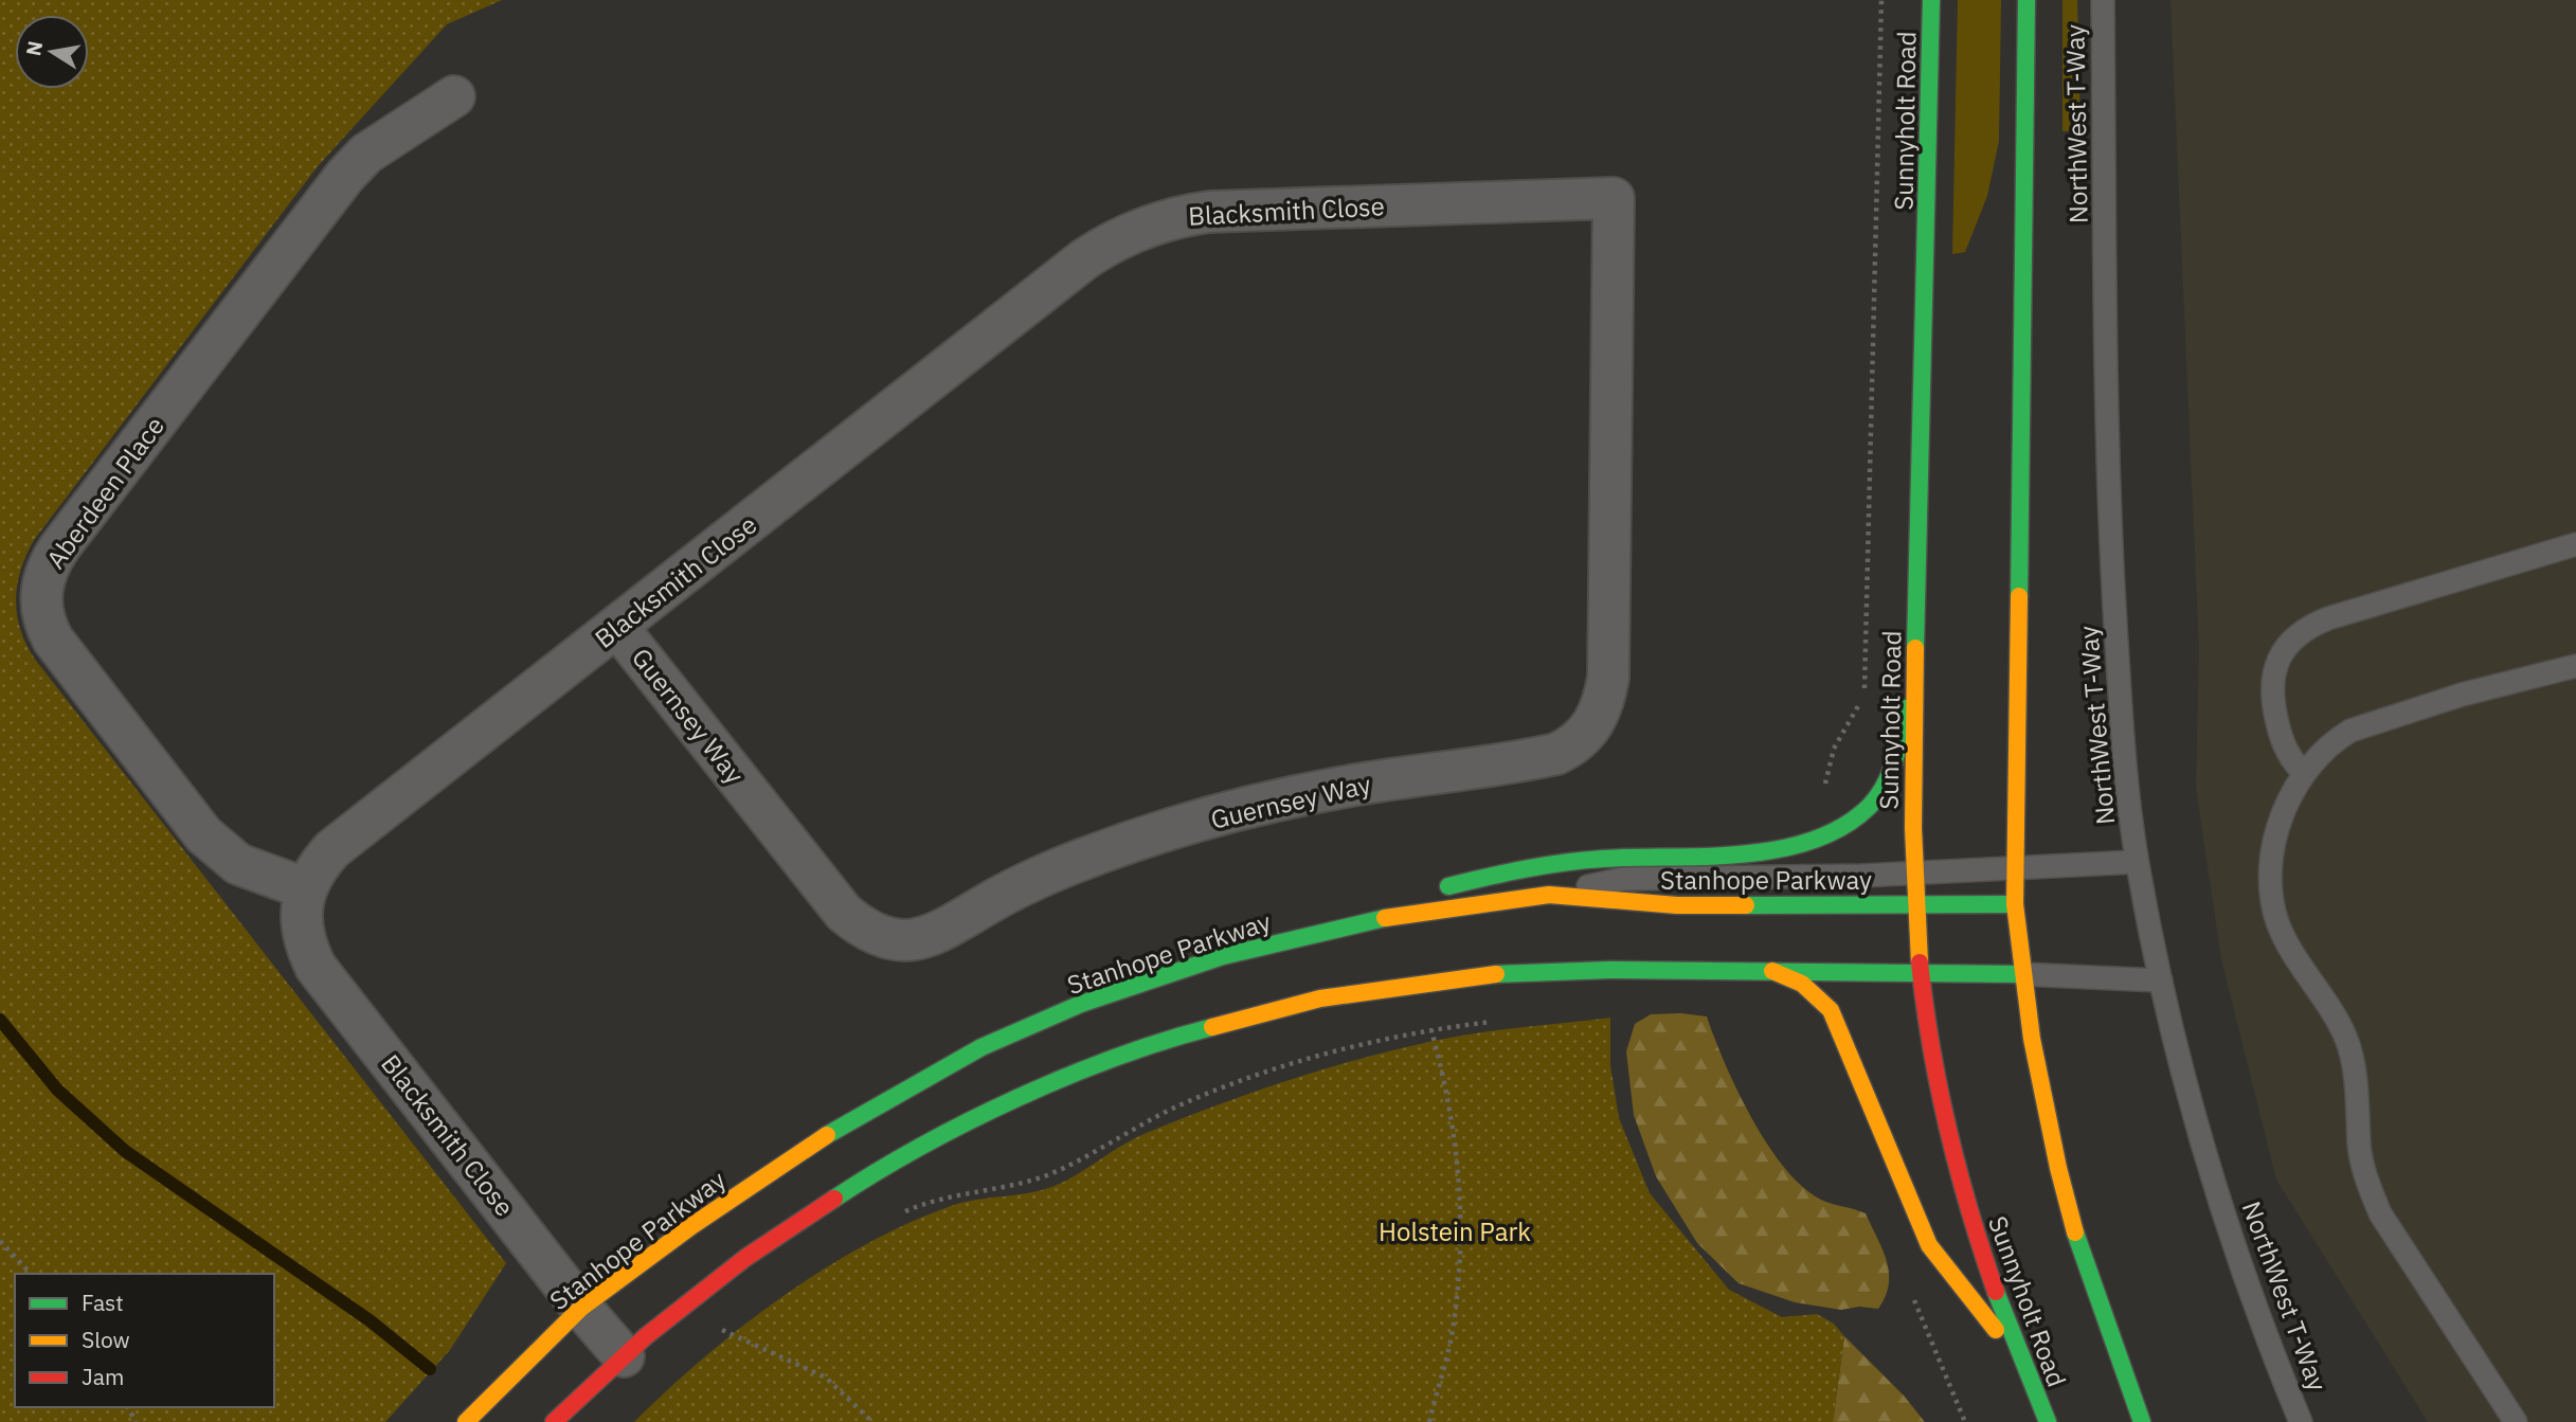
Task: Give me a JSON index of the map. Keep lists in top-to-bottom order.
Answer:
{
  "streets": {
    "main road": ["Sunnyholt Road", "Stanhope Parkway"],
    "street": ["Blacksmith Close", "Aberdeen Place", "Guernsey Way"],
    "lane": ["NorthWest T-Way"]
  },
  "crossings": [
    ["Sunnyholt Road", "Stanhope Parkway"],
    ["Blacksmith Close", "Aberdeen Place"],
    ["Blacksmith Close", "Guernsey Way"],
    ["Blacksmith Close", "Stanhope Parkway"]
  ],
  "parks": ["Holstein Park"],
  "legend": ["Fast", "Slow", "Jam"],
  "north": "left"
}
